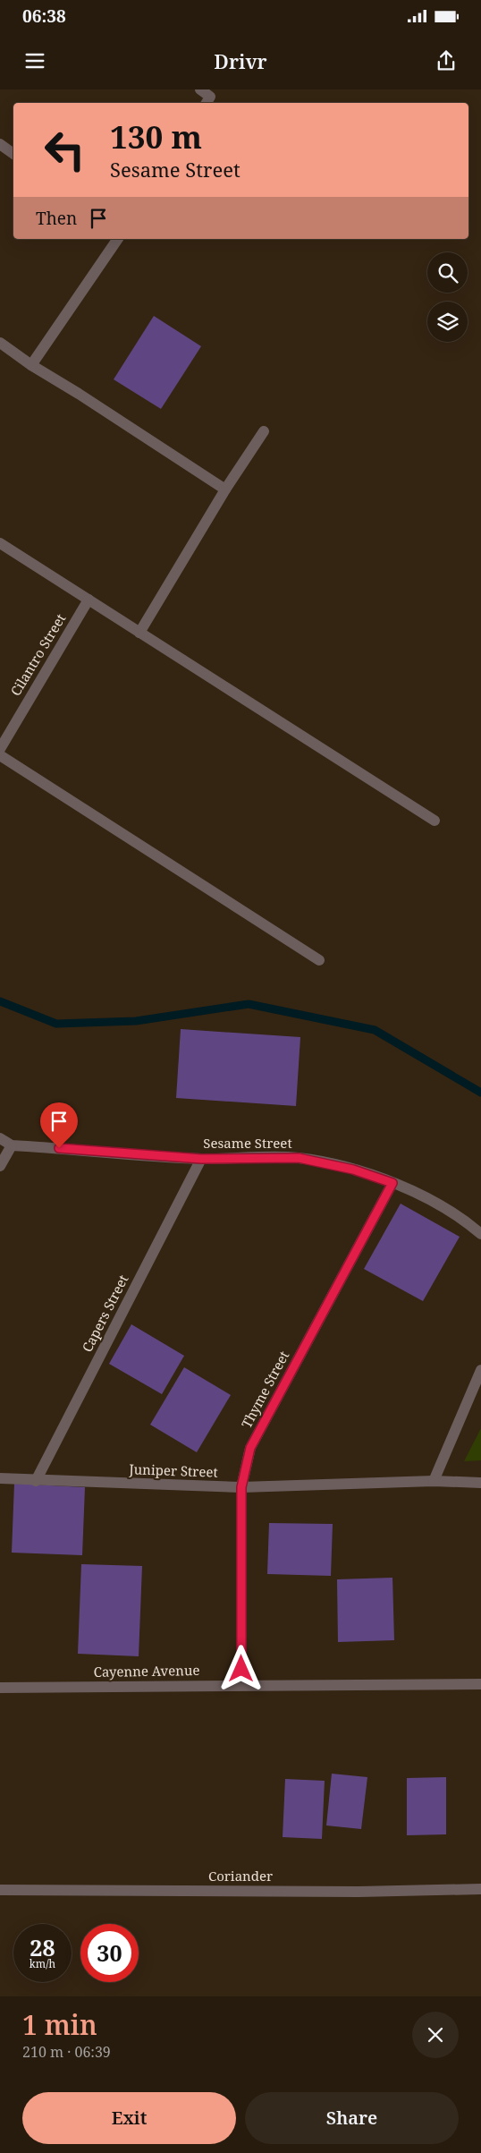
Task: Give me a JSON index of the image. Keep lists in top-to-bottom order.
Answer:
{
  "streets": {
    "street": [
      "Cilantro Street",
      "Sesame Street",
      "Capers Street",
      "Thyme Street",
      "Juniper Street",
      "Cayenne Avenue",
      "Coriander"
    ]
  },
  "crossings": [
    ["Sesame Street", "Capers Street"],
    ["Sesame Street", "Thyme Street"],
    ["Capers Street", "Juniper Street"],
    ["Thyme Street", "Juniper Street"],
    ["Thyme Street", "Cayenne Avenue"]
  ],
  "page": {
    "status": "06:38",
    "header": "Drivr",
    "turn": ["130 m", "Sesame Street"],
    "then": "Then",
    "speed": "28 km/h",
    "limit": "30",
    "heading": ["1 min", "210 m · 06:39"],
    "buttons": ["Exit", "Share"]
  }
}
